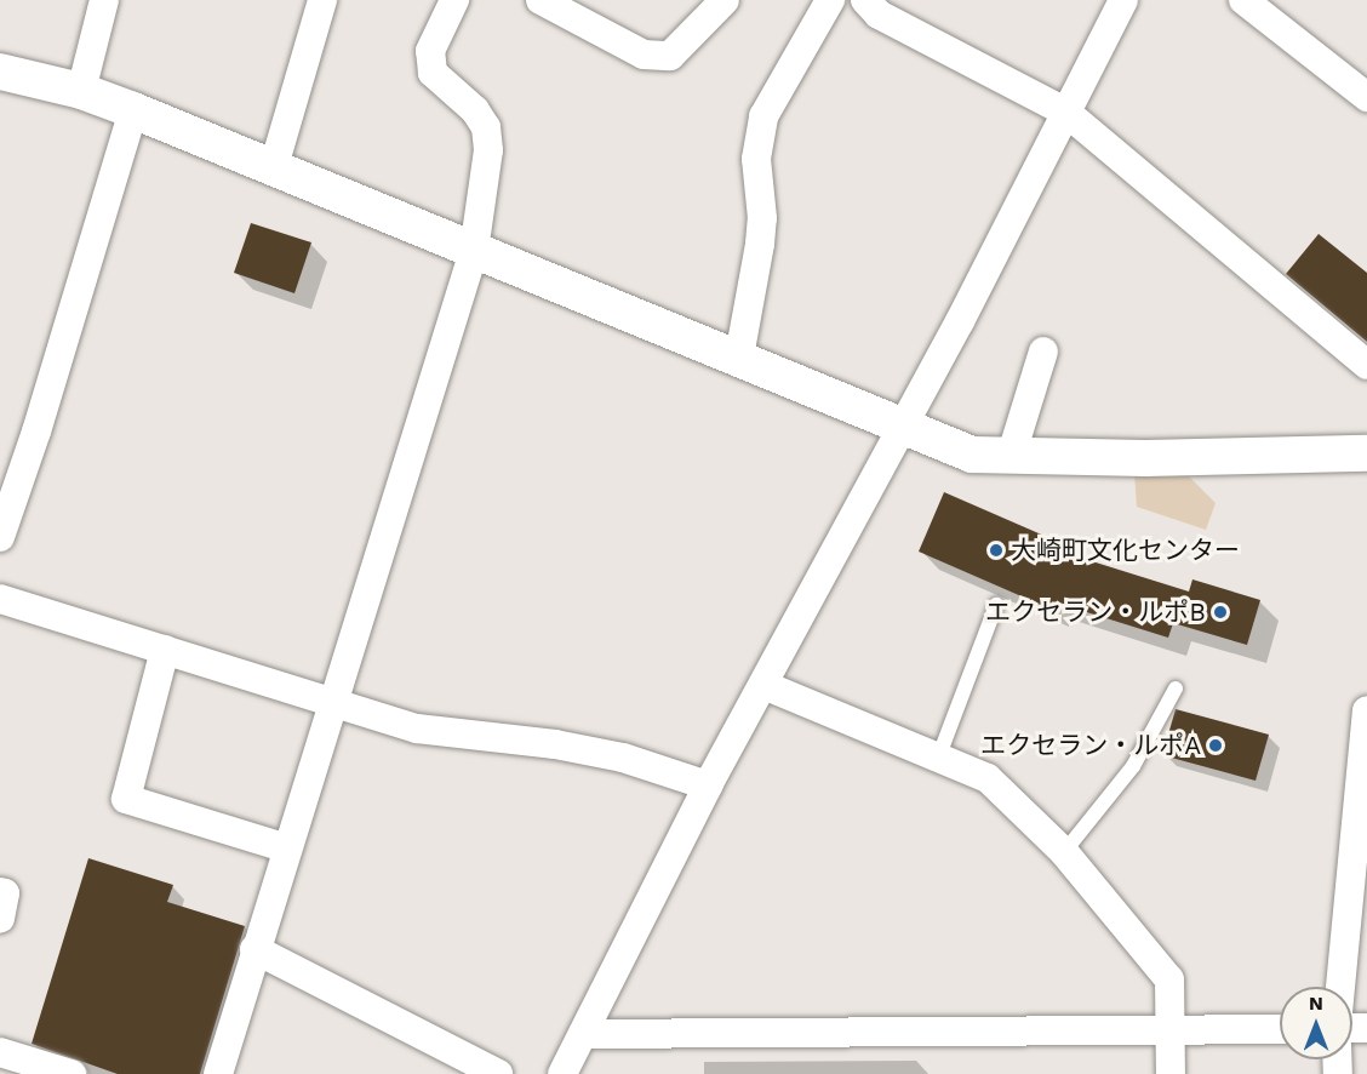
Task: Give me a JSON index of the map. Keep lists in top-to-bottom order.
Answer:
{
  "places": ["大崎町文化センター", "エクセラン・ルポB", "エクセラン・ルポA"],
  "north": "top"
}
